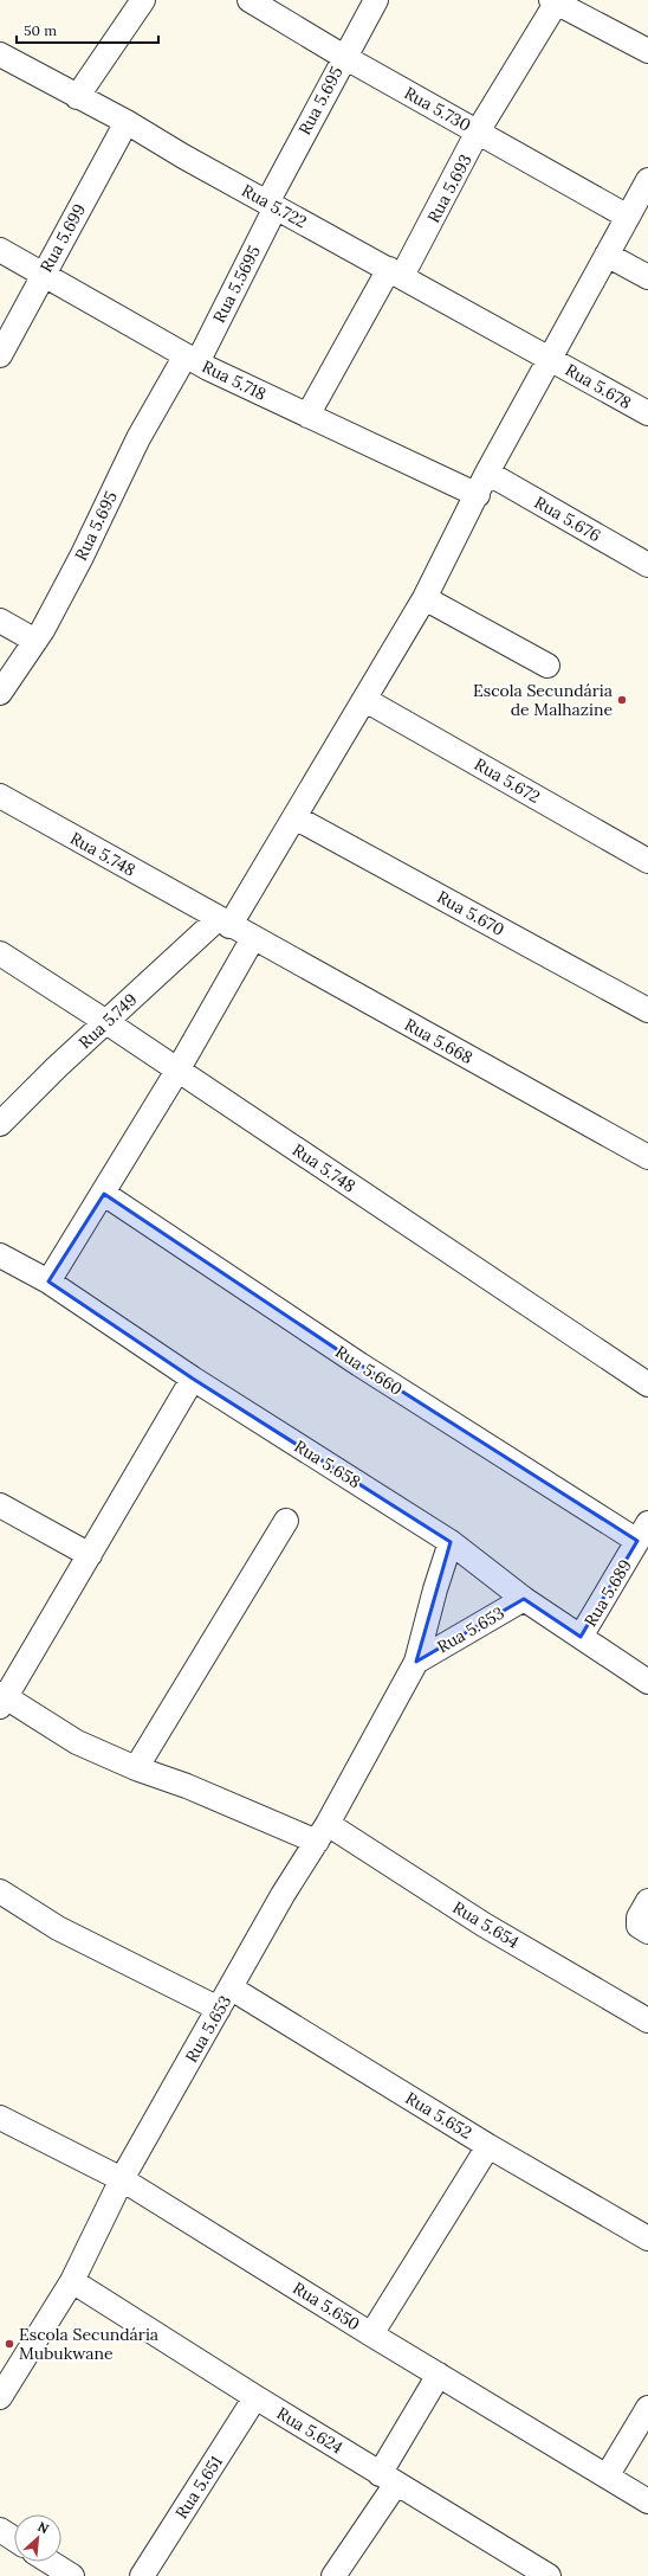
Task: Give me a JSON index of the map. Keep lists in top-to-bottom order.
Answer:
{
  "streets": {
    "street": [
      "Rua 5.695",
      "Rua 5.730",
      "Rua 5.693",
      "Rua 5.722",
      "Rua 5.699",
      "Rua 5.5695",
      "Rua 5.718",
      "Rua 5.678",
      "Rua 5.676",
      "Rua 5.672",
      "Rua 5.748",
      "Rua 5.670",
      "Rua 5.749",
      "Rua 5.668",
      "Rua 5.660",
      "Rua 5.658",
      "Rua 5.689",
      "Rua 5.653",
      "Rua 5.654",
      "Rua 5.652",
      "Rua 5.650",
      "Rua 5.624",
      "Rua 5.651"
    ]
  },
  "crossings": [
    ["Rua 5.695", "Rua 5.730"],
    ["Rua 5.695", "Rua 5.722"],
    ["Rua 5.695", "Rua 5.5695"],
    ["Rua 5.695", "Rua 5.718"],
    ["Rua 5.730", "Rua 5.693"],
    ["Rua 5.730", "Rua 5.749"],
    ["Rua 5.693", "Rua 5.722"],
    ["Rua 5.693", "Rua 5.718"],
    ["Rua 5.722", "Rua 5.699"],
    ["Rua 5.722", "Rua 5.5695"],
    ["Rua 5.722", "Rua 5.678"],
    ["Rua 5.722", "Rua 5.749"],
    ["Rua 5.699", "Rua 5.718"],
    ["Rua 5.5695", "Rua 5.718"],
    ["Rua 5.718", "Rua 5.749"],
    ["Rua 5.678", "Rua 5.749"],
    ["Rua 5.676", "Rua 5.749"],
    ["Rua 5.672", "Rua 5.749"],
    ["Rua 5.748", "Rua 5.749"],
    ["Rua 5.748", "Rua 5.668"],
    ["Rua 5.670", "Rua 5.749"],
    ["Rua 5.749", "Rua 5.668"],
    ["Rua 5.660", "Rua 5.689"],
    ["Rua 5.658", "Rua 5.689"],
    ["Rua 5.658", "Rua 5.653"],
    ["Rua 5.653", "Rua 5.654"],
    ["Rua 5.653", "Rua 5.652"],
    ["Rua 5.653", "Rua 5.650"],
    ["Rua 5.653", "Rua 5.624"],
    ["Rua 5.624", "Rua 5.651"]
  ],
  "places": ["Escola Secundária de Malhazine", "Escola Secundária Mubukwane"],
  "scale_bar": "50 m",
  "north": "top right"
}
